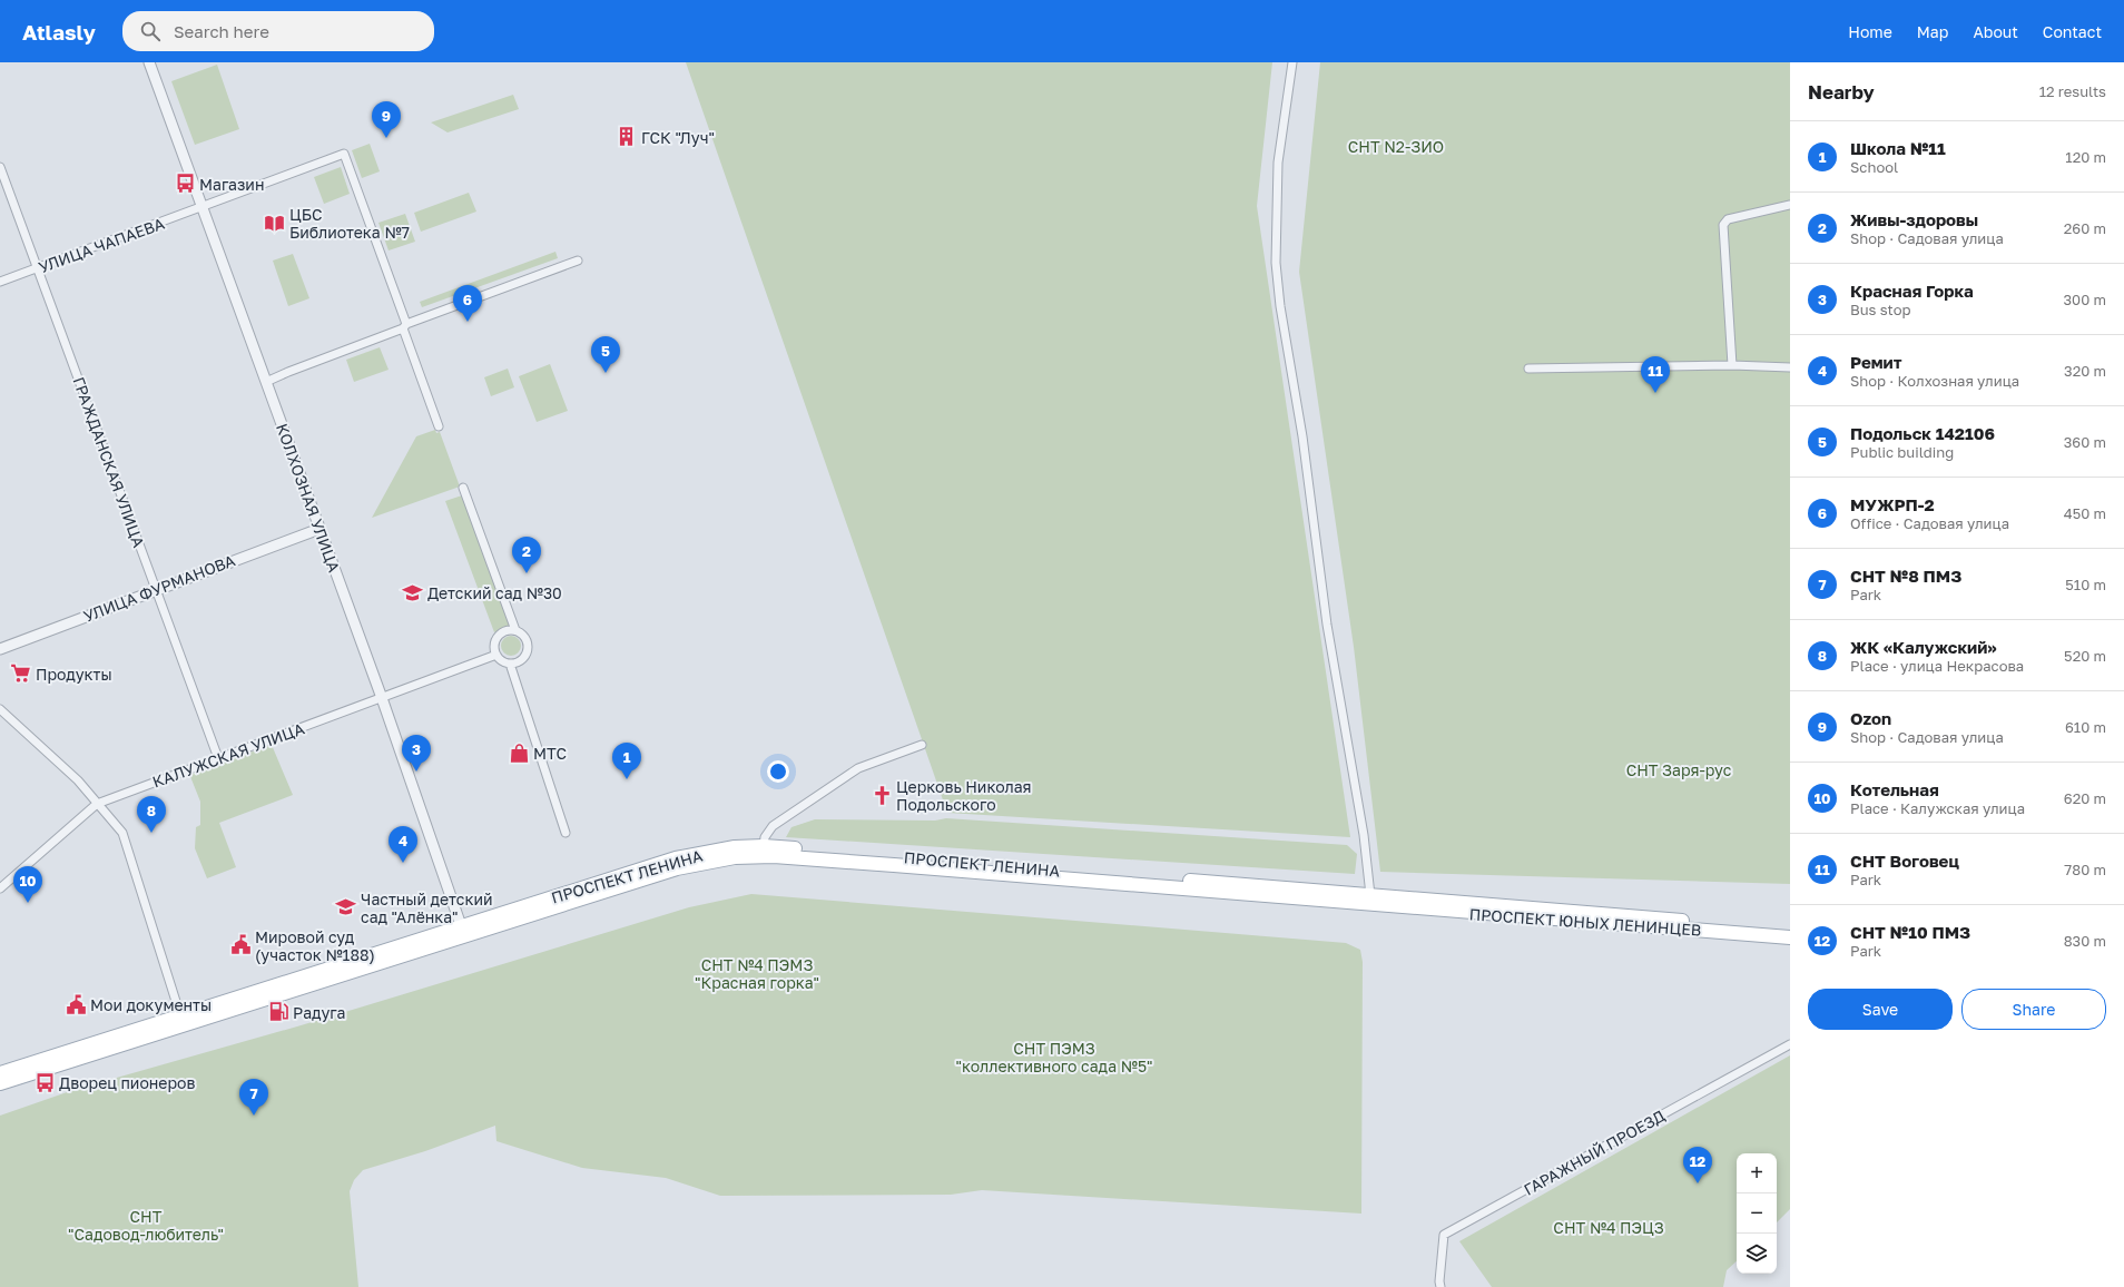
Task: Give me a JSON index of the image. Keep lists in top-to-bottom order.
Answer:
{
  "streets": {
    "main road": ["ПРОСПЕКТ ЛЕНИНА", "ПРОСПЕКТ ЮНЫХ ЛЕНИНЦЕВ"],
    "street": [
      "УЛИЦА ЧАПАЕВА",
      "ГРАЖДАНСКАЯ УЛИЦА",
      "КОЛХОЗНАЯ УЛИЦА",
      "УЛИЦА ФУРМАНОВА",
      "КАЛУЖСКАЯ УЛИЦА",
      "ГАРАЖНЫЙ ПРОЕЗД"
    ]
  },
  "crossings": [
    ["УЛИЦА ЧАПАЕВА", "ГРАЖДАНСКАЯ УЛИЦА"],
    ["УЛИЦА ЧАПАЕВА", "КОЛХОЗНАЯ УЛИЦА"],
    ["ГРАЖДАНСКАЯ УЛИЦА", "УЛИЦА ФУРМАНОВА"],
    ["ГРАЖДАНСКАЯ УЛИЦА", "КАЛУЖСКАЯ УЛИЦА"],
    ["КОЛХОЗНАЯ УЛИЦА", "УЛИЦА ФУРМАНОВА"],
    ["КОЛХОЗНАЯ УЛИЦА", "КАЛУЖСКАЯ УЛИЦА"],
    ["КОЛХОЗНАЯ УЛИЦА", "ПРОСПЕКТ ЛЕНИНА"],
    ["ПРОСПЕКТ ЛЕНИНА", "ПРОСПЕКТ ЮНЫХ ЛЕНИНЦЕВ"]
  ],
  "parks": [
    "СНТ N2-ЗИО",
    "СНТ Заря-рус",
    "СНТ №4 ПЭМЗ \"Красная горка\"",
    "СНТ ПЭМЗ \"коллективного сада №5\"",
    "СНТ \"Садовод-любитель\"",
    "СНТ №4 ПЭЦЗ"
  ],
  "places": {
    "building": ["ГСК \"Луч\""],
    "bus stop": ["Магазин", "Дворец пионеров"],
    "library": ["ЦБС Библиотека №7"],
    "school or university": ["Детский сад №30", "Частный детский сад \"Алёнка\""],
    "supermarket": ["Продукты"],
    "shop": ["МТС"],
    "church": ["Церковь Николая Подольского"],
    "public building": ["Мировой суд (участок №188)", "Мои документы"],
    "fuel station": ["Радуга"]
  },
  "page": {
    "header": "Atlasly",
    "search": "Search here",
    "nav": [
      "Home",
      "Map",
      "About",
      "Contact"
    ],
    "heading": ["Nearby", "12 results"],
    "pins": [
      "9",
      "6",
      "5",
      "11",
      "2",
      "3",
      "1",
      "8",
      "4",
      "10",
      "7",
      "12"
    ],
    "list": [
      {
        "mark": "1",
        "name": "Школа №11",
        "note": "School",
        "value": "120 m"
      },
      {
        "mark": "2",
        "name": "Живы-здоровы",
        "note": "Shop · Садовая улица",
        "value": "260 m"
      },
      {
        "mark": "3",
        "name": "Красная Горка",
        "note": "Bus stop",
        "value": "300 m"
      },
      {
        "mark": "4",
        "name": "Ремит",
        "note": "Shop · Колхозная улица",
        "value": "320 m"
      },
      {
        "mark": "5",
        "name": "Подольск 142106",
        "note": "Public building",
        "value": "360 m"
      },
      {
        "mark": "6",
        "name": "МУЖРП-2",
        "note": "Office · Садовая улица",
        "value": "450 m"
      },
      {
        "mark": "7",
        "name": "СНТ №8 ПМЗ",
        "note": "Park",
        "value": "510 m"
      },
      {
        "mark": "8",
        "name": "ЖК «Калужский»",
        "note": "Place · улица Некрасова",
        "value": "520 m"
      },
      {
        "mark": "9",
        "name": "Ozon",
        "note": "Shop · Садовая улица",
        "value": "610 m"
      },
      {
        "mark": "10",
        "name": "Котельная",
        "note": "Place · Калужская улица",
        "value": "620 m"
      },
      {
        "mark": "11",
        "name": "СНТ Воговец",
        "note": "Park",
        "value": "780 m"
      },
      {
        "mark": "12",
        "name": "СНТ №10 ПМЗ",
        "note": "Park",
        "value": "830 m"
      }
    ],
    "buttons": ["Save", "Share"],
    "map_buttons": ["+", "−"]
  }
}
